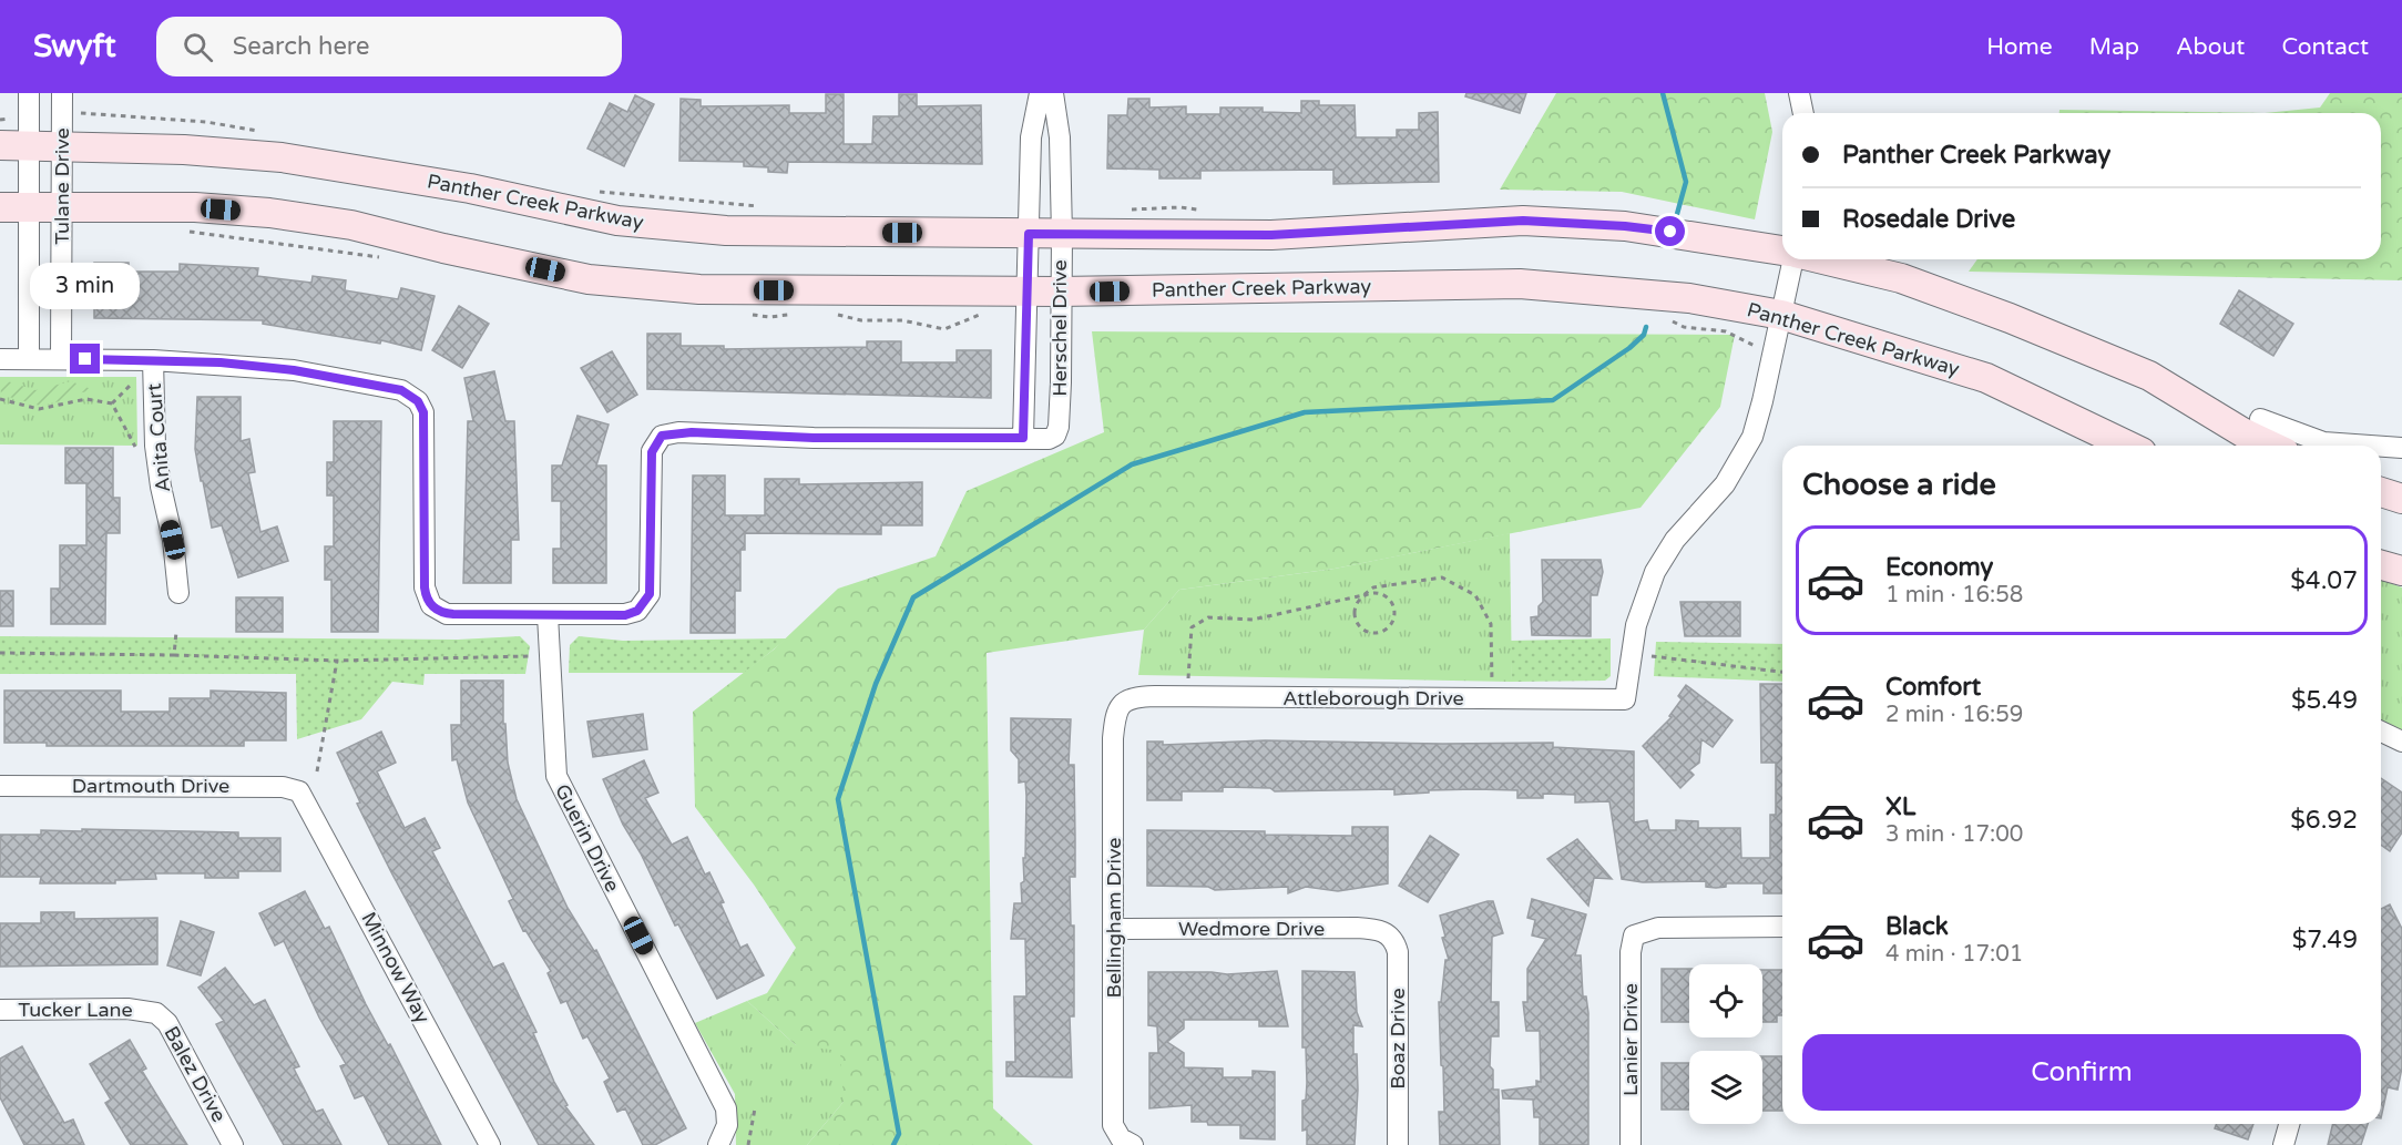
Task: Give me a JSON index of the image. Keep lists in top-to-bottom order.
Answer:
{
  "streets": {
    "main road": ["Panther Creek Parkway"],
    "street": [
      "Tulane Drive",
      "Herschel Drive",
      "Anita Court",
      "Attleborough Drive",
      "Dartmouth Drive",
      "Guerin Drive",
      "Bellingham Drive",
      "Wedmore Drive",
      "Minnow Way",
      "Tucker Lane",
      "Boaz Drive",
      "Lanier Drive",
      "Balez Drive"
    ]
  },
  "crossings": [
    ["Tulane Drive", "Panther Creek Parkway"],
    ["Panther Creek Parkway", "Herschel Drive"],
    ["Panther Creek Parkway", "Attleborough Drive"],
    ["Attleborough Drive", "Bellingham Drive"],
    ["Dartmouth Drive", "Minnow Way"],
    ["Bellingham Drive", "Wedmore Drive"],
    ["Wedmore Drive", "Boaz Drive"],
    ["Tucker Lane", "Balez Drive"]
  ],
  "page": {
    "header": "Swyft",
    "search": "Search here",
    "nav": [
      "Home",
      "Map",
      "About",
      "Contact"
    ],
    "banner": ["Panther Creek Parkway", "Rosedale Drive"],
    "bubble": "3 min",
    "heading": "Choose a ride",
    "list": [
      {
        "name": "Economy",
        "note": "1 min · 16:58",
        "value": "$4.07"
      },
      {
        "name": "Comfort",
        "note": "2 min · 16:59",
        "value": "$5.49"
      },
      {
        "name": "XL",
        "note": "3 min · 17:00",
        "value": "$6.92"
      },
      {
        "name": "Black",
        "note": "4 min · 17:01",
        "value": "$7.49"
      }
    ],
    "buttons": "Confirm"
  }
}
